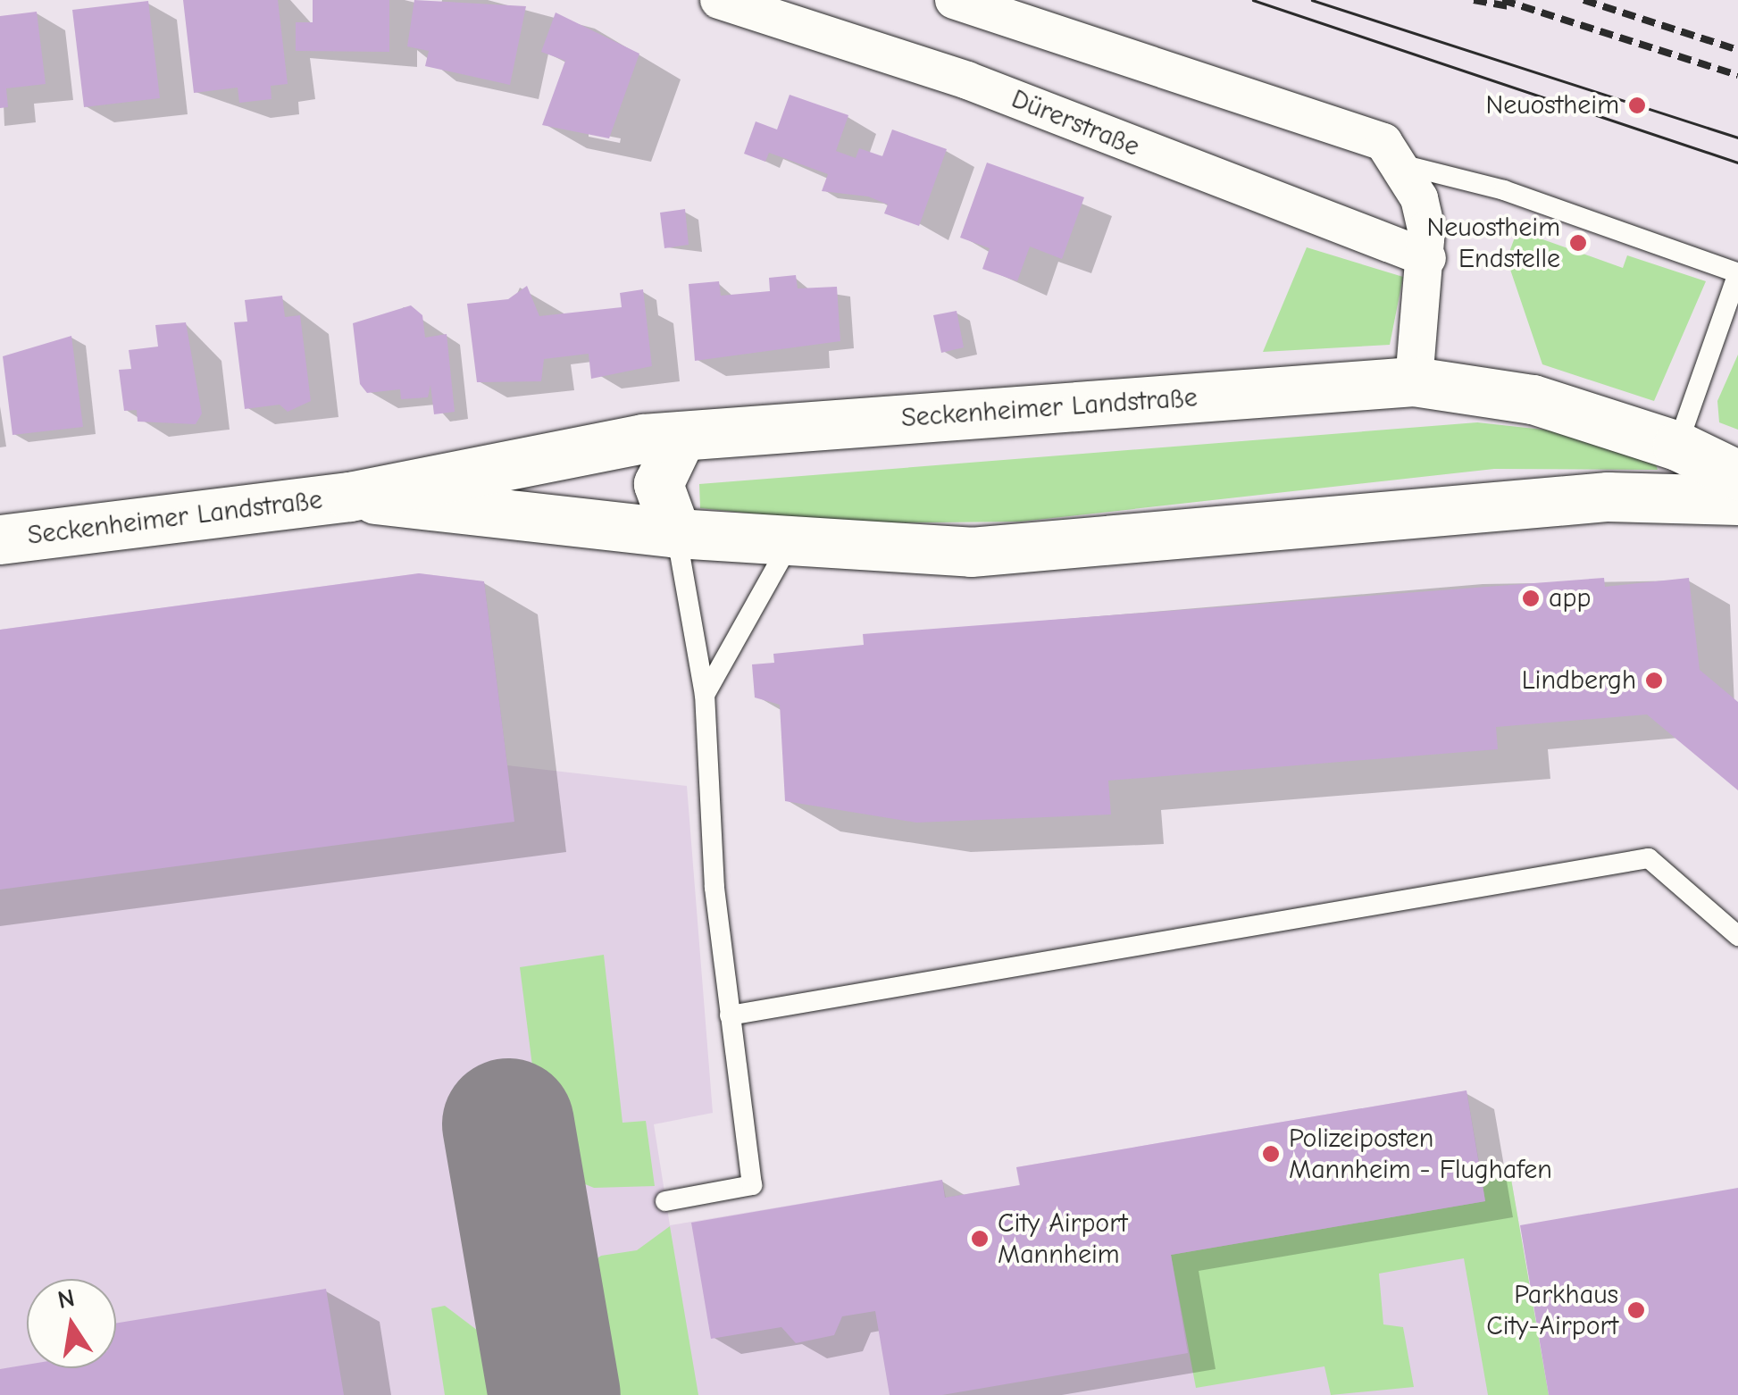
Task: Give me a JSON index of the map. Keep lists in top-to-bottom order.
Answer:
{
  "streets": {
    "main road": ["Seckenheimer Landstraße"],
    "street": ["Dürerstraße"]
  },
  "places": [
    "Neuostheim",
    "Neuostheim Endstelle",
    "app",
    "Lindbergh",
    "Polizeiposten Mannheim - Flughafen",
    "City Airport Mannheim",
    "Parkhaus City-Airport"
  ],
  "north": "top"
}
